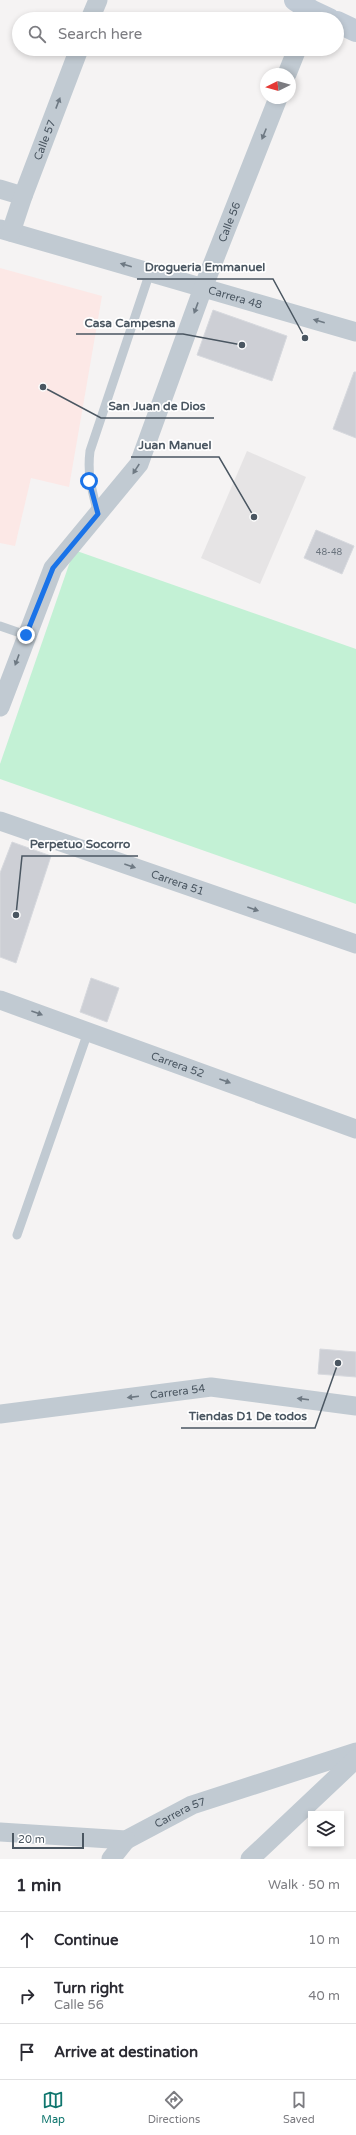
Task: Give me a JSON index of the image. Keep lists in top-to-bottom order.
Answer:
{
  "streets": {
    "street": [
      "Calle 57",
      "Calle 56",
      "Carrera 48",
      "Carrera 51",
      "Carrera 52",
      "Carrera 54",
      "Carrera 57"
    ]
  },
  "crossings": [
    ["Calle 57", "Carrera 48"],
    ["Calle 56", "Carrera 48"]
  ],
  "one_way": [
    "Calle 57",
    "Calle 56",
    "Carrera 48",
    "Carrera 51",
    "Carrera 52",
    "Carrera 54"
  ],
  "places": [
    "Drogueria Emmanuel",
    "Casa Campesna",
    "San Juan de Dios",
    "Juan Manuel",
    "Perpetuo Socorro",
    "Tiendas D1 De todos"
  ],
  "house_numbers": ["48-48"],
  "scale_bar": "20 m",
  "north": "left",
  "page": {
    "search": "Search here",
    "scale": "20 m",
    "heading": ["1 min", "Walk · 50 m"],
    "list": [
      ["Continue", "10 m"],
      ["Turn right", "Calle 56", "40 m"],
      "Arrive at destination"
    ],
    "nav": ["Map", "Directions", "Saved"]
  }
}
